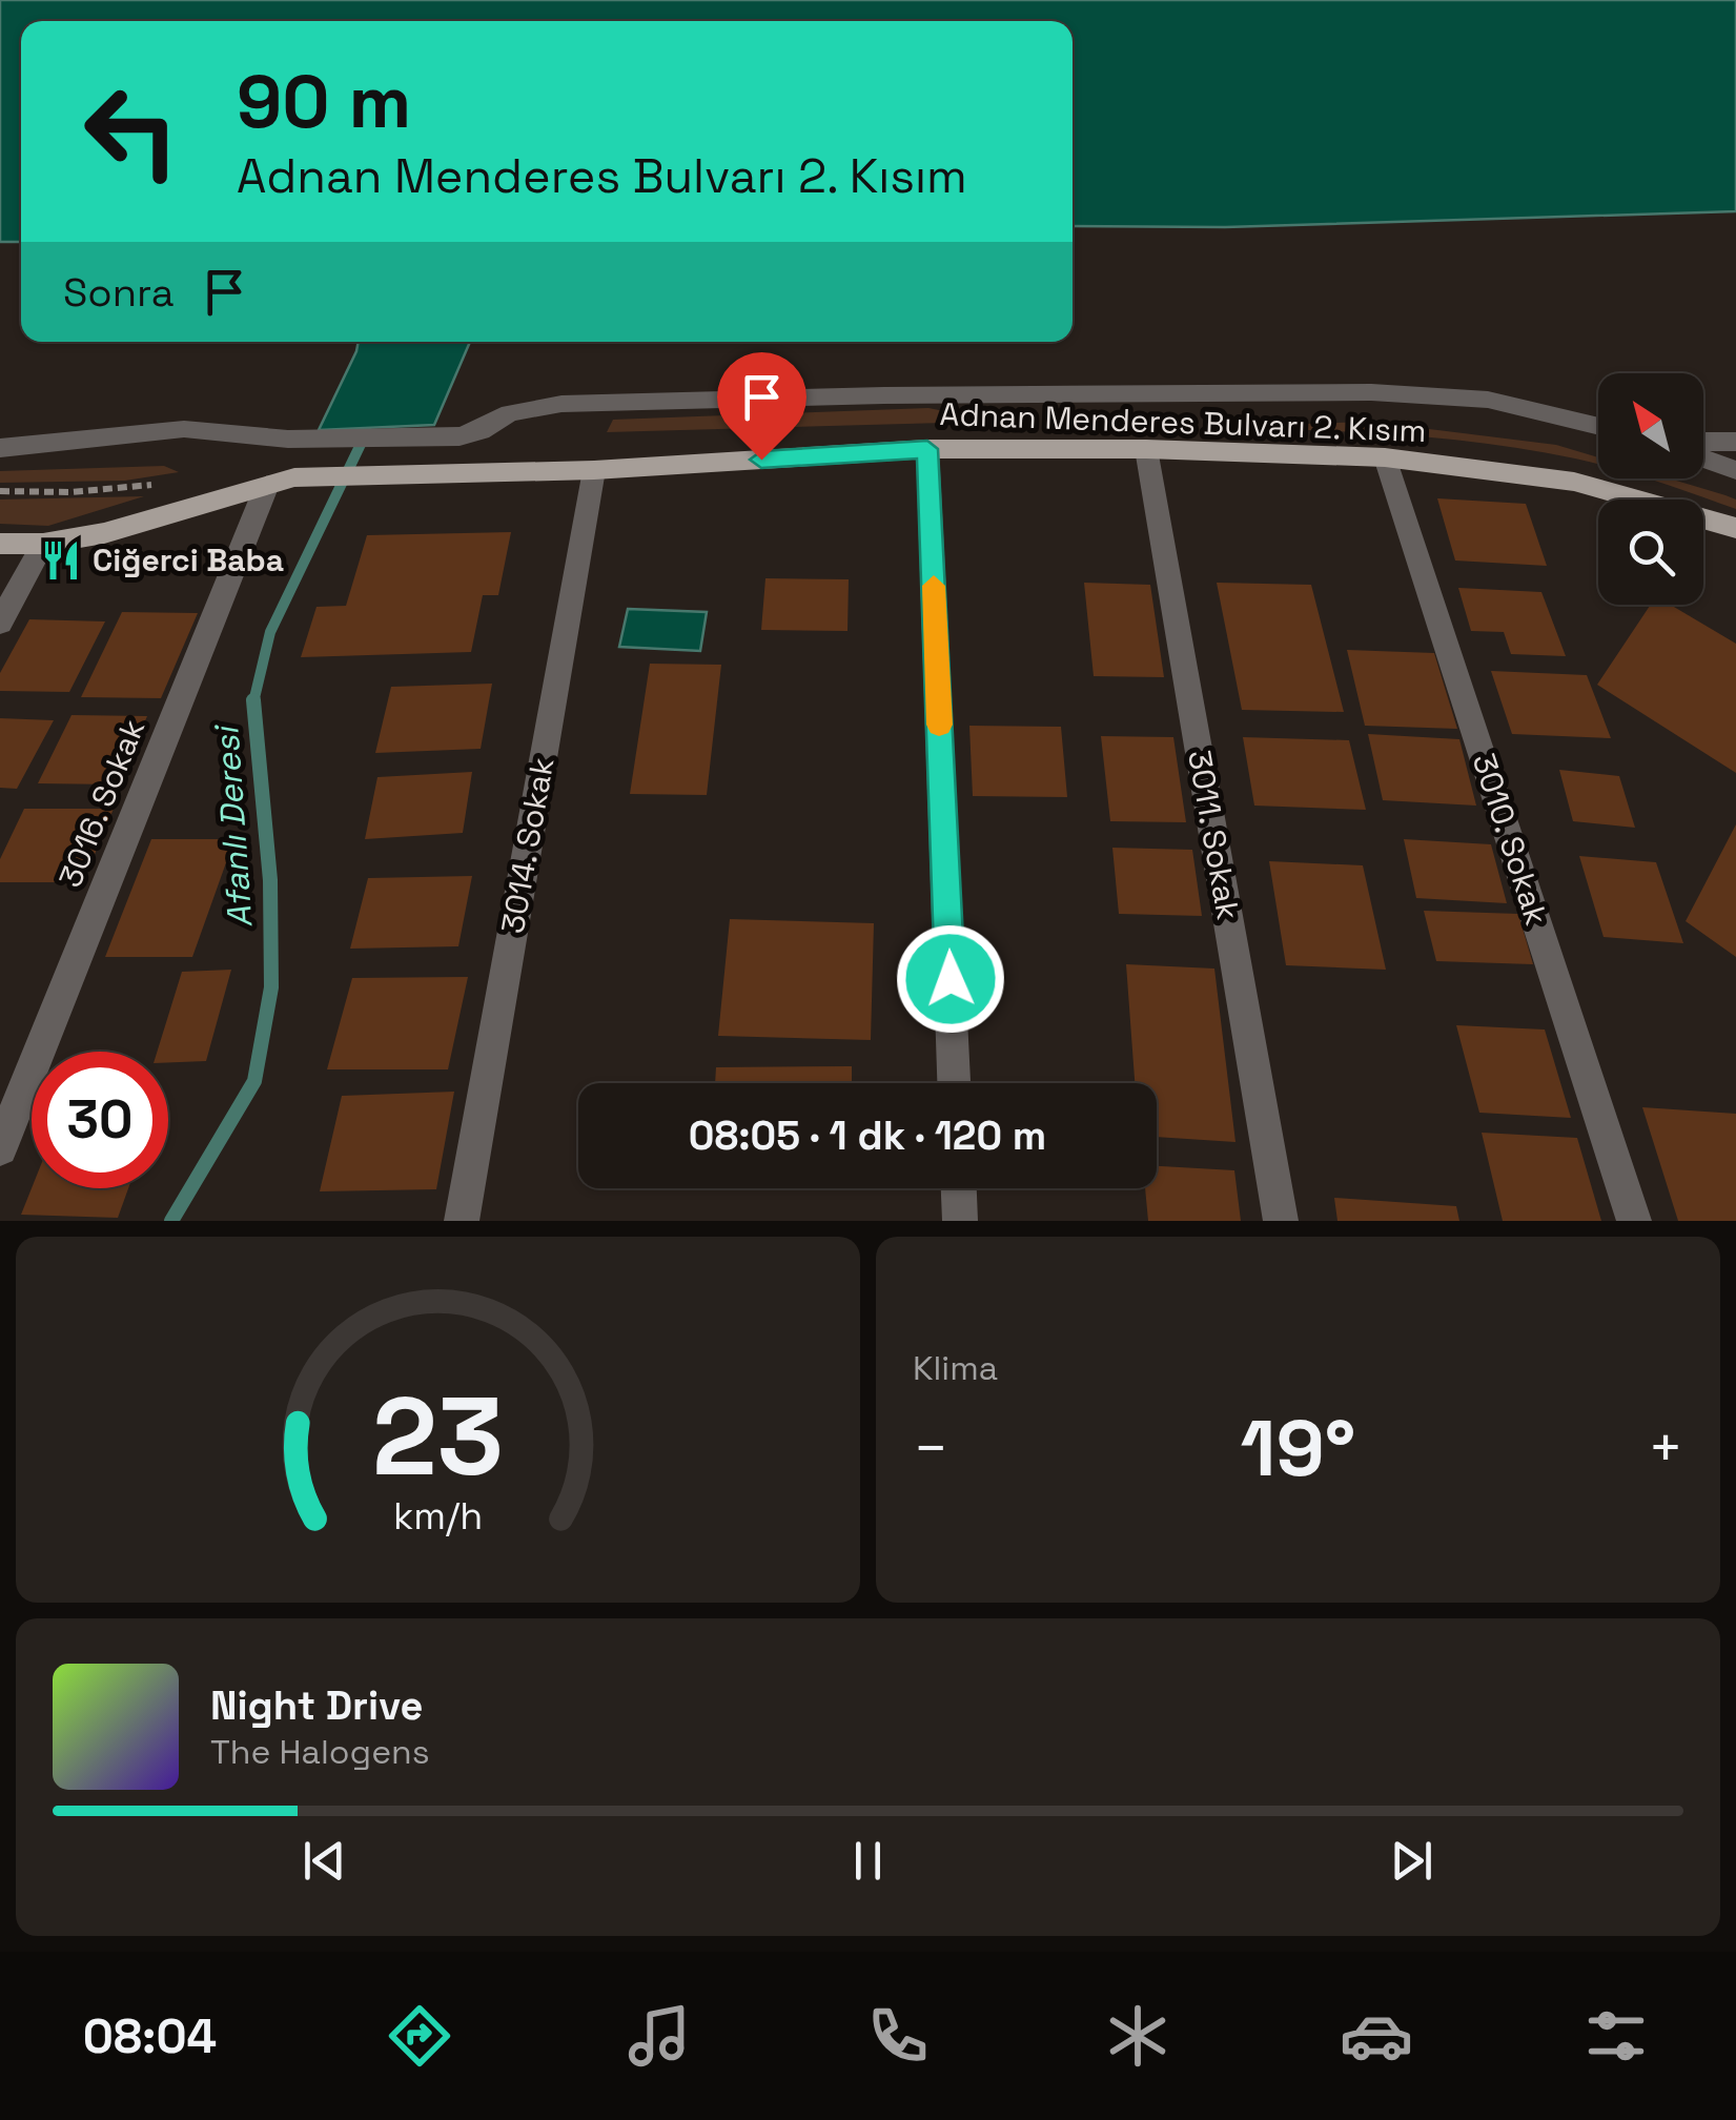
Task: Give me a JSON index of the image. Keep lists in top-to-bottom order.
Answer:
{
  "streets": {
    "main road": ["Adnan Menderes Bulvarı 2. Kısım"],
    "street": [
      "3016. Sokak",
      "3011. Sokak",
      "3010. Sokak",
      "3014. Sokak"
    ]
  },
  "crossings": [
    ["Adnan Menderes Bulvarı 2. Kısım", "3016. Sokak"],
    ["Adnan Menderes Bulvarı 2. Kısım", "3011. Sokak"],
    ["Adnan Menderes Bulvarı 2. Kısım", "3010. Sokak"],
    ["Adnan Menderes Bulvarı 2. Kısım", "3014. Sokak"]
  ],
  "water": ["Afanlı Deresi"],
  "places": {
    "restaurant": ["Ciğerci Baba"]
  },
  "north": "top left",
  "page": {
    "turn": ["90 m", "Adnan Menderes Bulvarı 2. Kısım"],
    "then": "Sonra",
    "limit": "30",
    "trip": "08:05 · 1 dk · 120 m",
    "tile": "Klima",
    "heat": ["−", "19°", "+"],
    "song": ["Night Drive", "The Halogens"],
    "tabs": "08:04",
    "gauge": ["23", "km/h"]
  }
}
